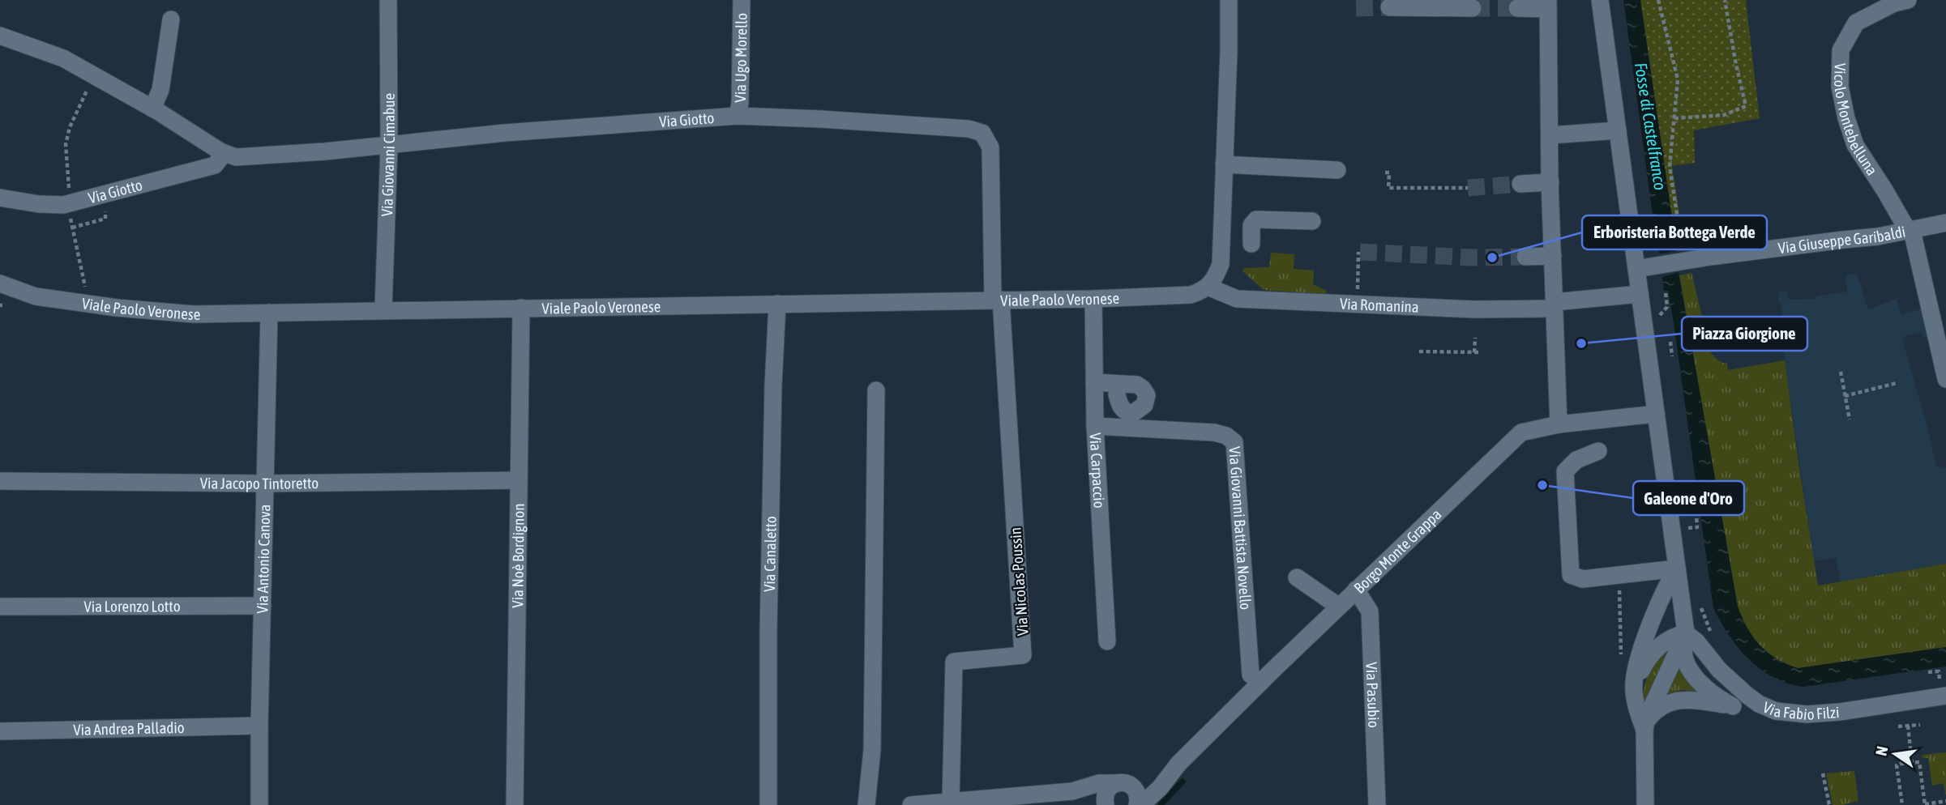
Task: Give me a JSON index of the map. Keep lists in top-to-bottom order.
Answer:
{
  "streets": {
    "street": [
      "Via Ugo Morello",
      "Vicolo Montebelluna",
      "Via Giotto",
      "Via Giovanni Cimabue",
      "Via Giuseppe Garibaldi",
      "Viale Paolo Veronese",
      "Via Romanina",
      "Via Carpaccio",
      "Via Jacopo Tintoretto",
      "Via Giovanni Battista Novello",
      "Borgo Monte Grappa",
      "Via Canaletto",
      "Via Noè Bordignon",
      "Via Antonio Canova",
      "Via Nicolas Poussin",
      "Via Lorenzo Lotto",
      "Via Pasubio",
      "Via Fabio Filzi",
      "Via Andrea Palladio"
    ]
  },
  "crossings": [
    ["Via Ugo Morello", "Via Giotto"],
    ["Vicolo Montebelluna", "Via Giuseppe Garibaldi"],
    ["Via Giotto", "Via Giovanni Cimabue"],
    ["Via Giotto", "Viale Paolo Veronese"],
    ["Via Giotto", "Via Nicolas Poussin"],
    ["Via Giovanni Cimabue", "Viale Paolo Veronese"],
    ["Viale Paolo Veronese", "Via Romanina"],
    ["Viale Paolo Veronese", "Via Carpaccio"],
    ["Viale Paolo Veronese", "Via Canaletto"],
    ["Viale Paolo Veronese", "Via Noè Bordignon"],
    ["Viale Paolo Veronese", "Via Antonio Canova"],
    ["Viale Paolo Veronese", "Via Nicolas Poussin"],
    ["Via Carpaccio", "Via Giovanni Battista Novello"],
    ["Via Jacopo Tintoretto", "Via Noè Bordignon"],
    ["Via Jacopo Tintoretto", "Via Antonio Canova"],
    ["Via Giovanni Battista Novello", "Borgo Monte Grappa"],
    ["Borgo Monte Grappa", "Via Pasubio"],
    ["Via Antonio Canova", "Via Lorenzo Lotto"],
    ["Via Antonio Canova", "Via Andrea Palladio"]
  ],
  "water": ["Fosse di Castelfranco"],
  "places": ["Erboristeria Bottega Verde", "Piazza Giorgione", "Galeone d'Oro"],
  "north": "left"
}
